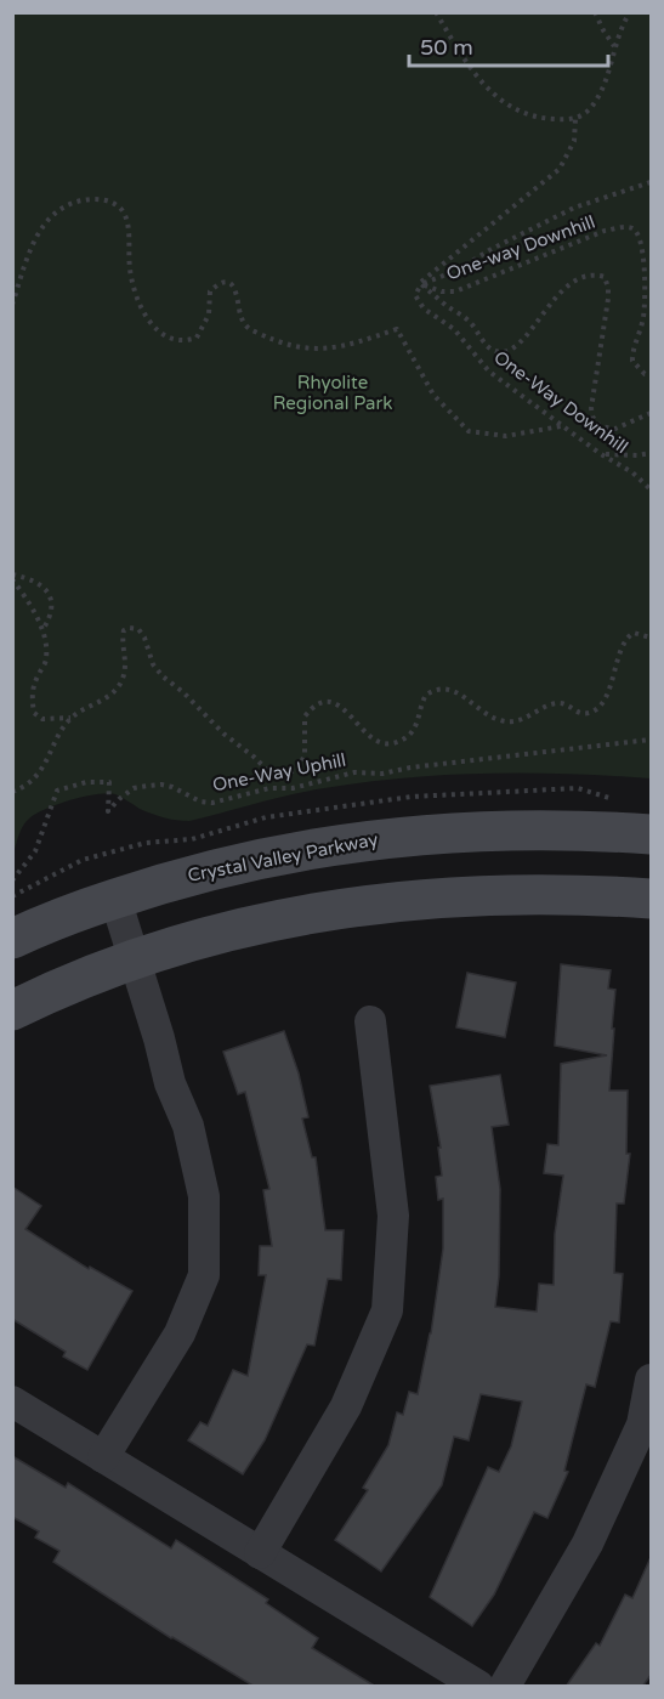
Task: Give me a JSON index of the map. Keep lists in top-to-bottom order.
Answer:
{
  "streets": {
    "main road": ["Crystal Valley Parkway"],
    "path": ["One-way Downhill", "One-Way Downhill", "One-Way Uphill"]
  },
  "crossings": [
    ["One-way Downhill", "One-Way Downhill"]
  ],
  "parks": ["Rhyolite Regional Park"],
  "scale_bar": "50 m"
}
